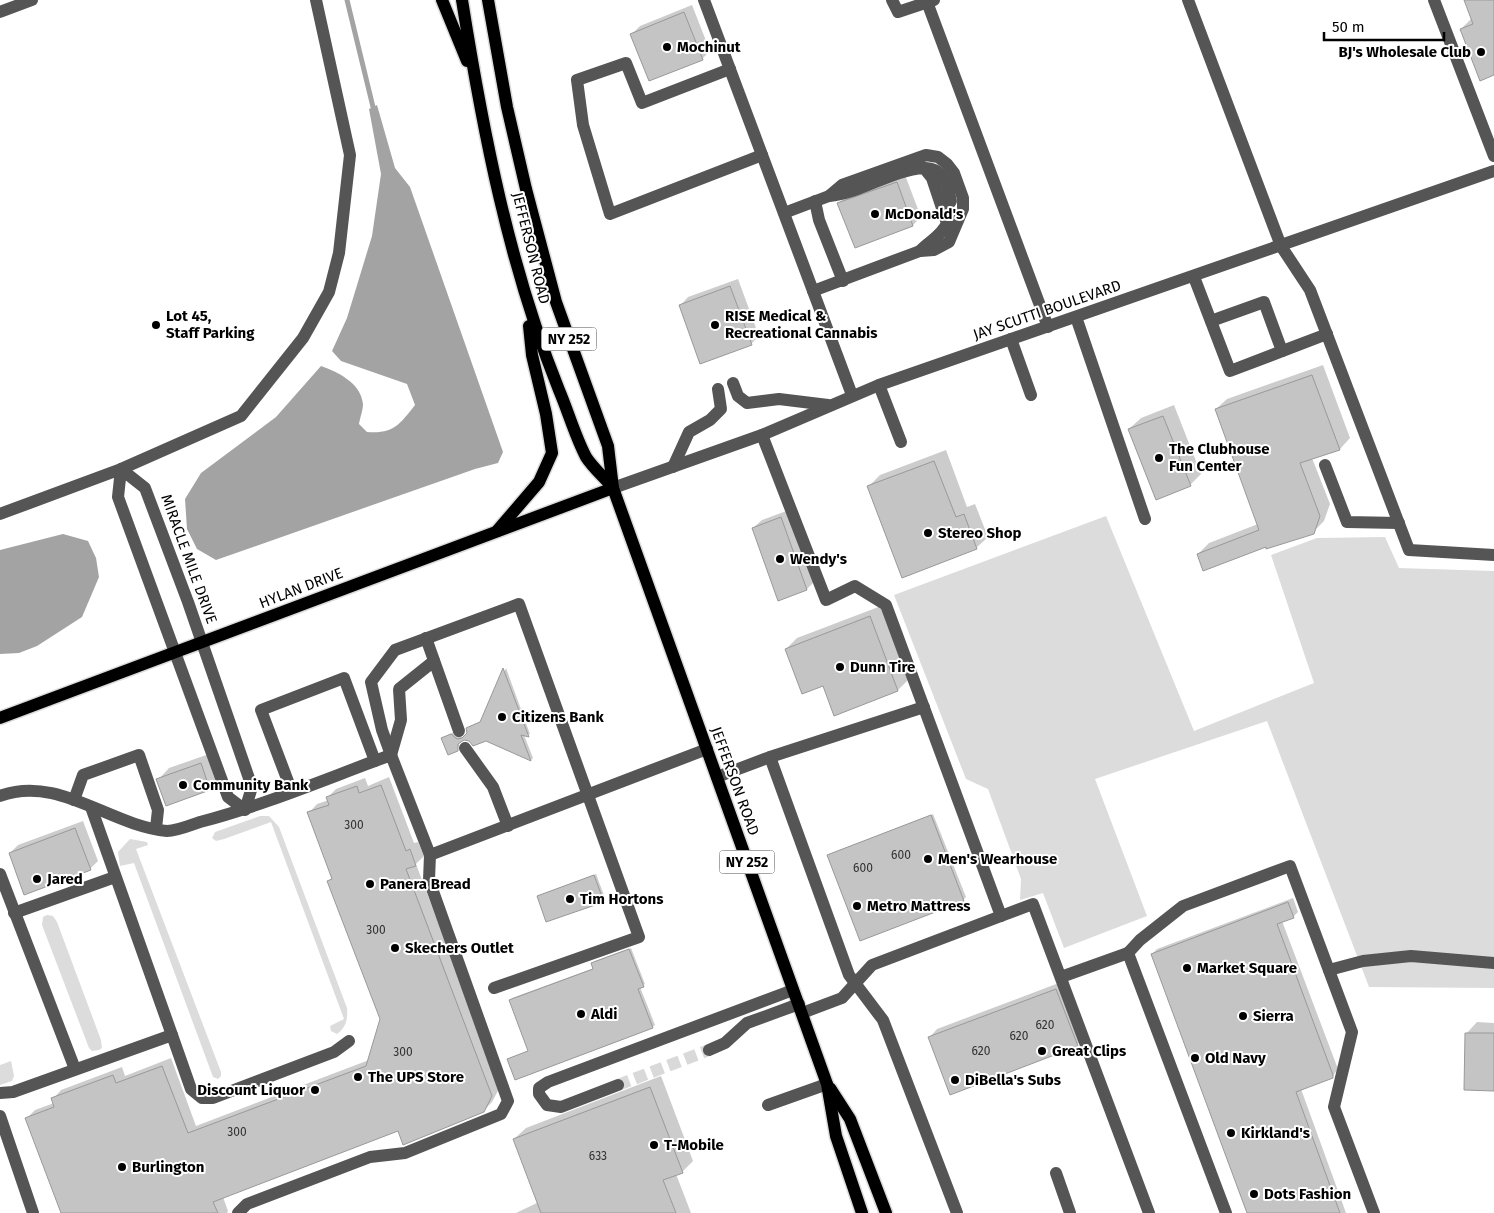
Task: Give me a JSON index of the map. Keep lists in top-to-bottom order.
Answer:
{
  "streets": {
    "main road": ["JEFFERSON ROAD", "NY 252", "HYLAN DRIVE"],
    "street": ["JAY SCUTTI BOULEVARD", "MIRACLE MILE DRIVE"]
  },
  "crossings": [
    ["JEFFERSON ROAD", "JAY SCUTTI BOULEVARD"],
    ["JEFFERSON ROAD", "HYLAN DRIVE"],
    ["JAY SCUTTI BOULEVARD", "HYLAN DRIVE"],
    ["MIRACLE MILE DRIVE", "HYLAN DRIVE"]
  ],
  "places": [
    "Mochinut",
    "BJ's Wholesale Club",
    "McDonald's",
    "Lot 45, Staff Parking",
    "RISE Medical & Recreational Cannabis",
    "The Clubhouse Fun Center",
    "Stereo Shop",
    "Wendy's",
    "Dunn Tire",
    "Citizens Bank",
    "Community Bank",
    "Men's Wearhouse",
    "Jared",
    "Panera Bread",
    "Tim Hortons",
    "Metro Mattress",
    "Skechers Outlet",
    "Market Square",
    "Aldi",
    "Sierra",
    "Great Clips",
    "Old Navy",
    "The UPS Store",
    "DiBella's Subs",
    "Discount Liquor",
    "Kirkland's",
    "T-Mobile",
    "Burlington",
    "Dots Fashion"
  ],
  "house_numbers": [
    "300",
    "600",
    "600",
    "300",
    "620",
    "620",
    "620",
    "300",
    "300",
    "633"
  ],
  "scale_bar": "50 m"
}
